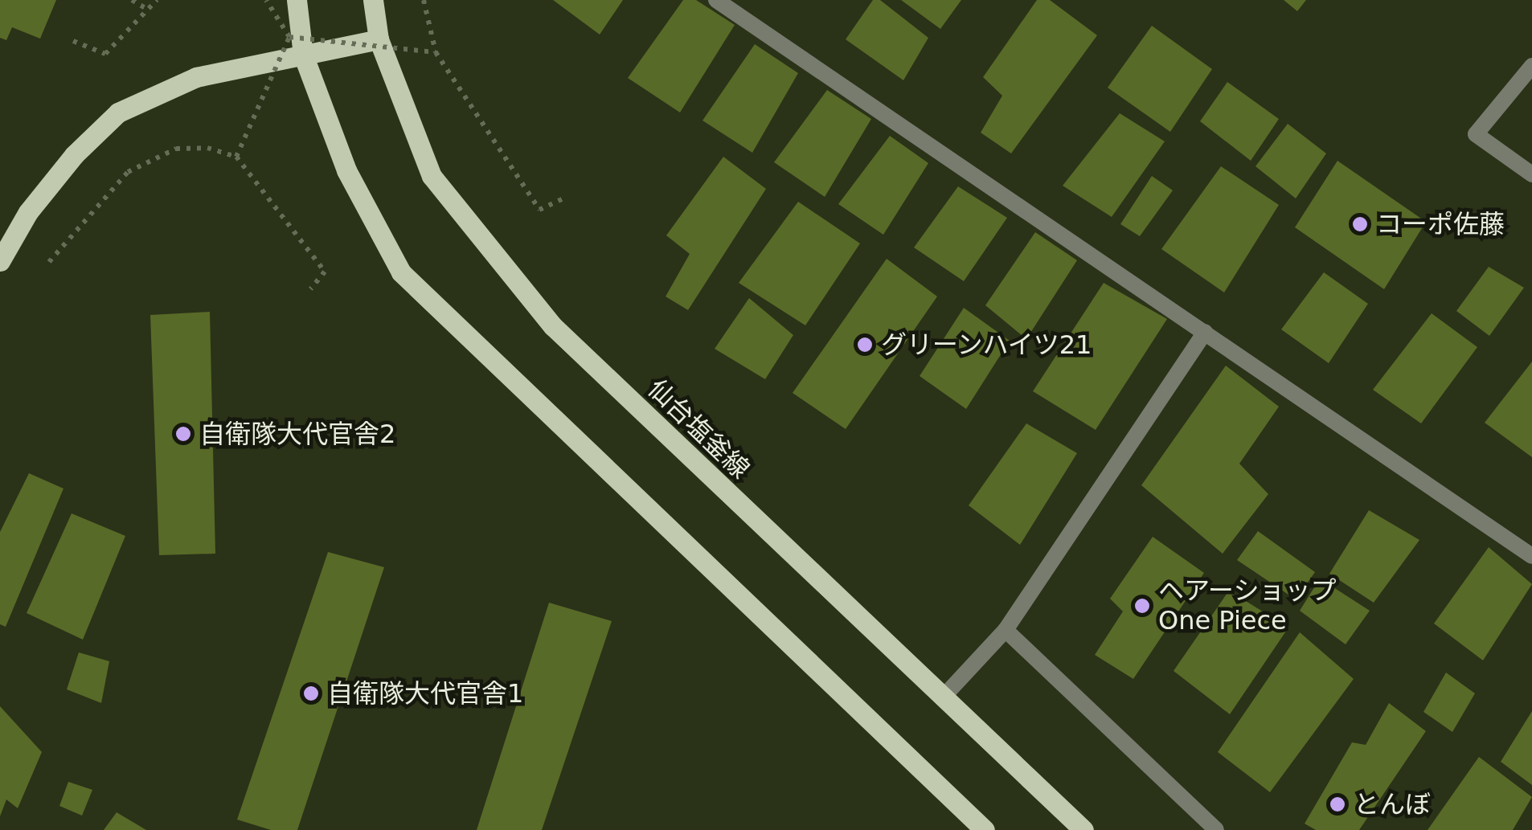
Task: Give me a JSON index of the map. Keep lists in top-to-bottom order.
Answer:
{
  "streets": {
    "main road": ["仙台塩釜線"]
  },
  "places": [
    "コーポ佐藤",
    "グリーンハイツ21",
    "自衛隊大代官舎2",
    "ヘアーショップ One Piece",
    "自衛隊大代官舎1",
    "とんぼ"
  ]
}
